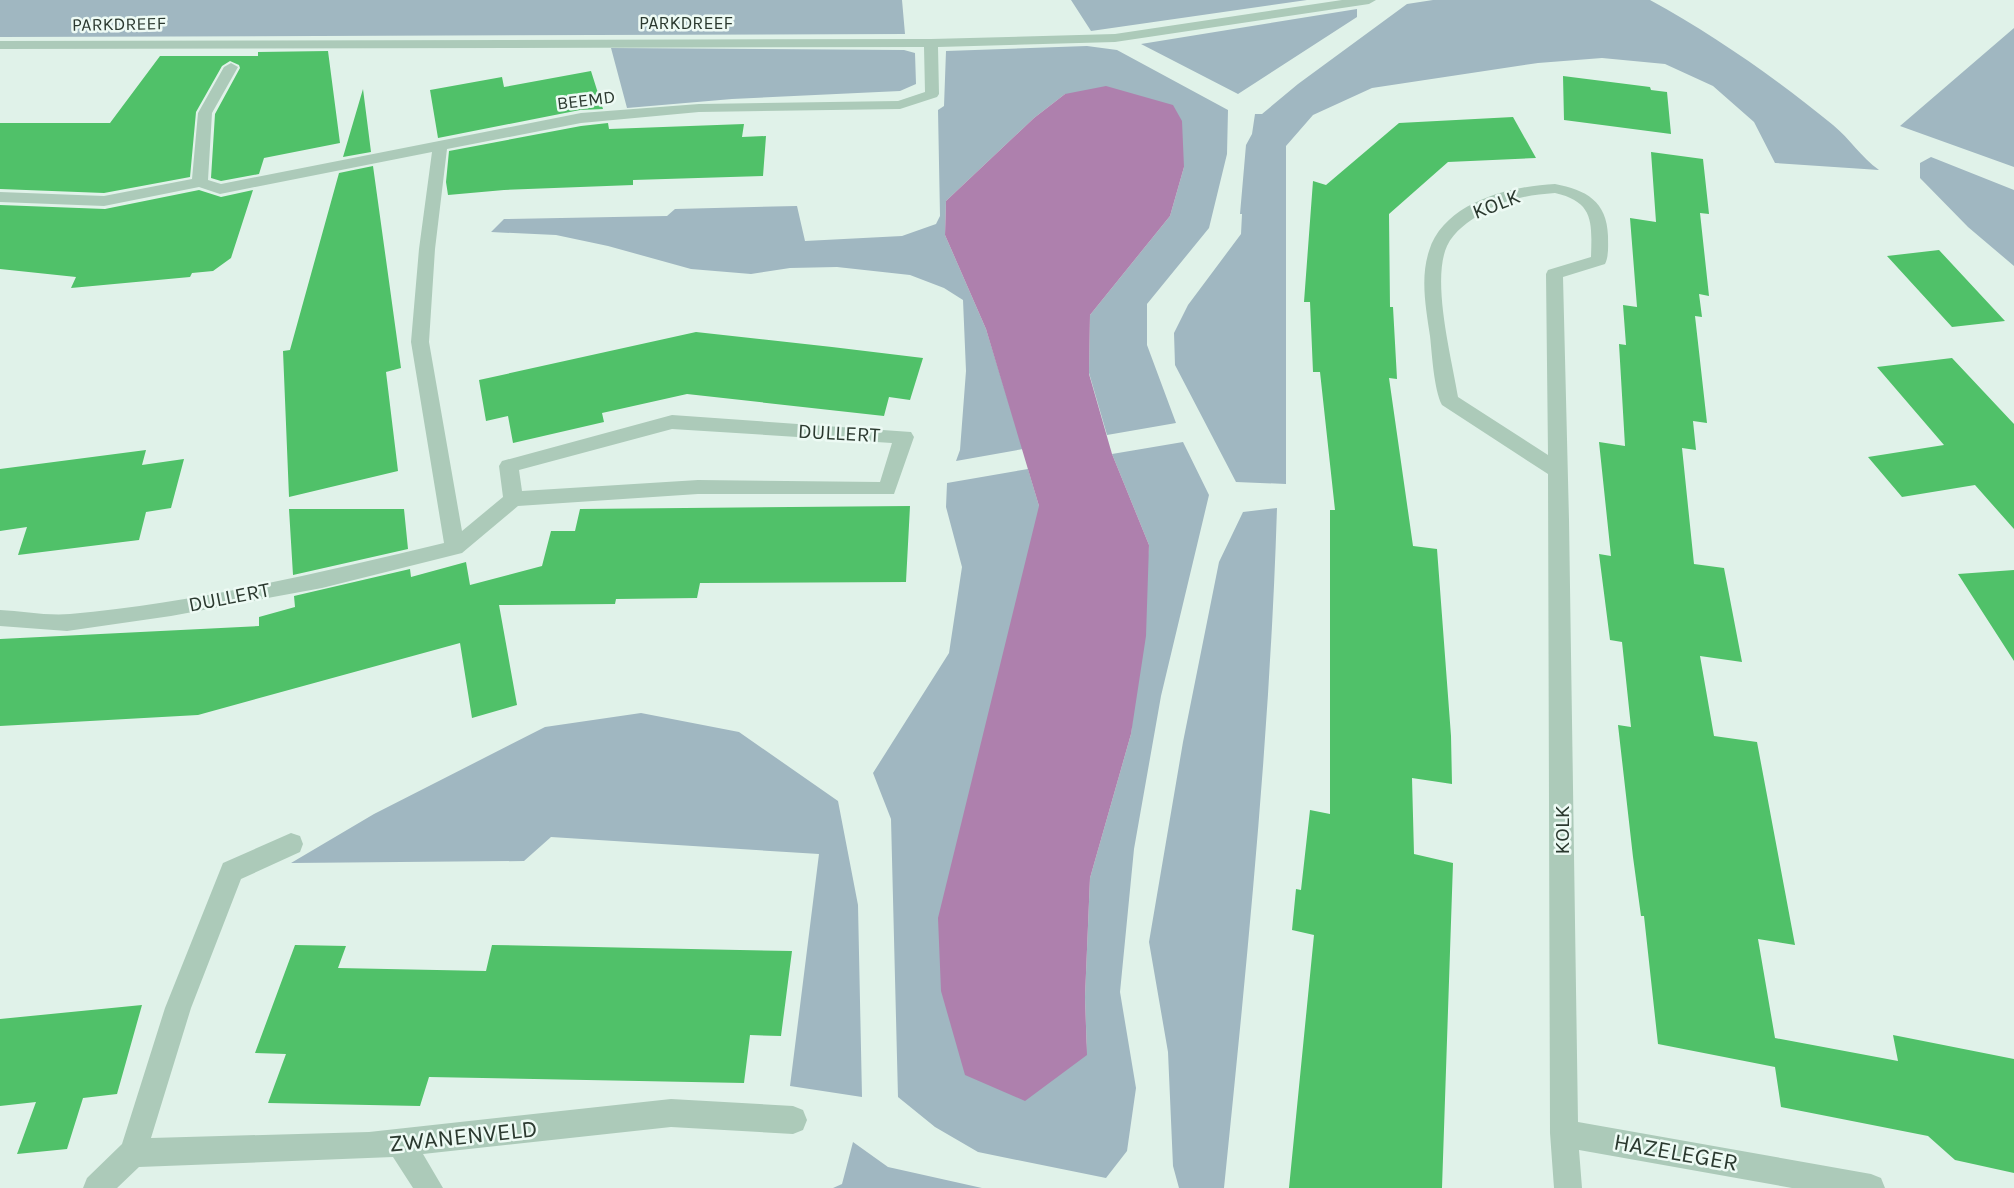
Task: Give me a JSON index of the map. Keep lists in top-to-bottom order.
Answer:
{
  "streets": {
    "street": [
      "PARKDREEF",
      "BEEMD",
      "KOLK",
      "DULLERT",
      "ZWANENVELD",
      "HAZELEGER"
    ]
  },
  "crossings": [
    ["PARKDREEF", "BEEMD"],
    ["KOLK", "HAZELEGER"]
  ]
}
